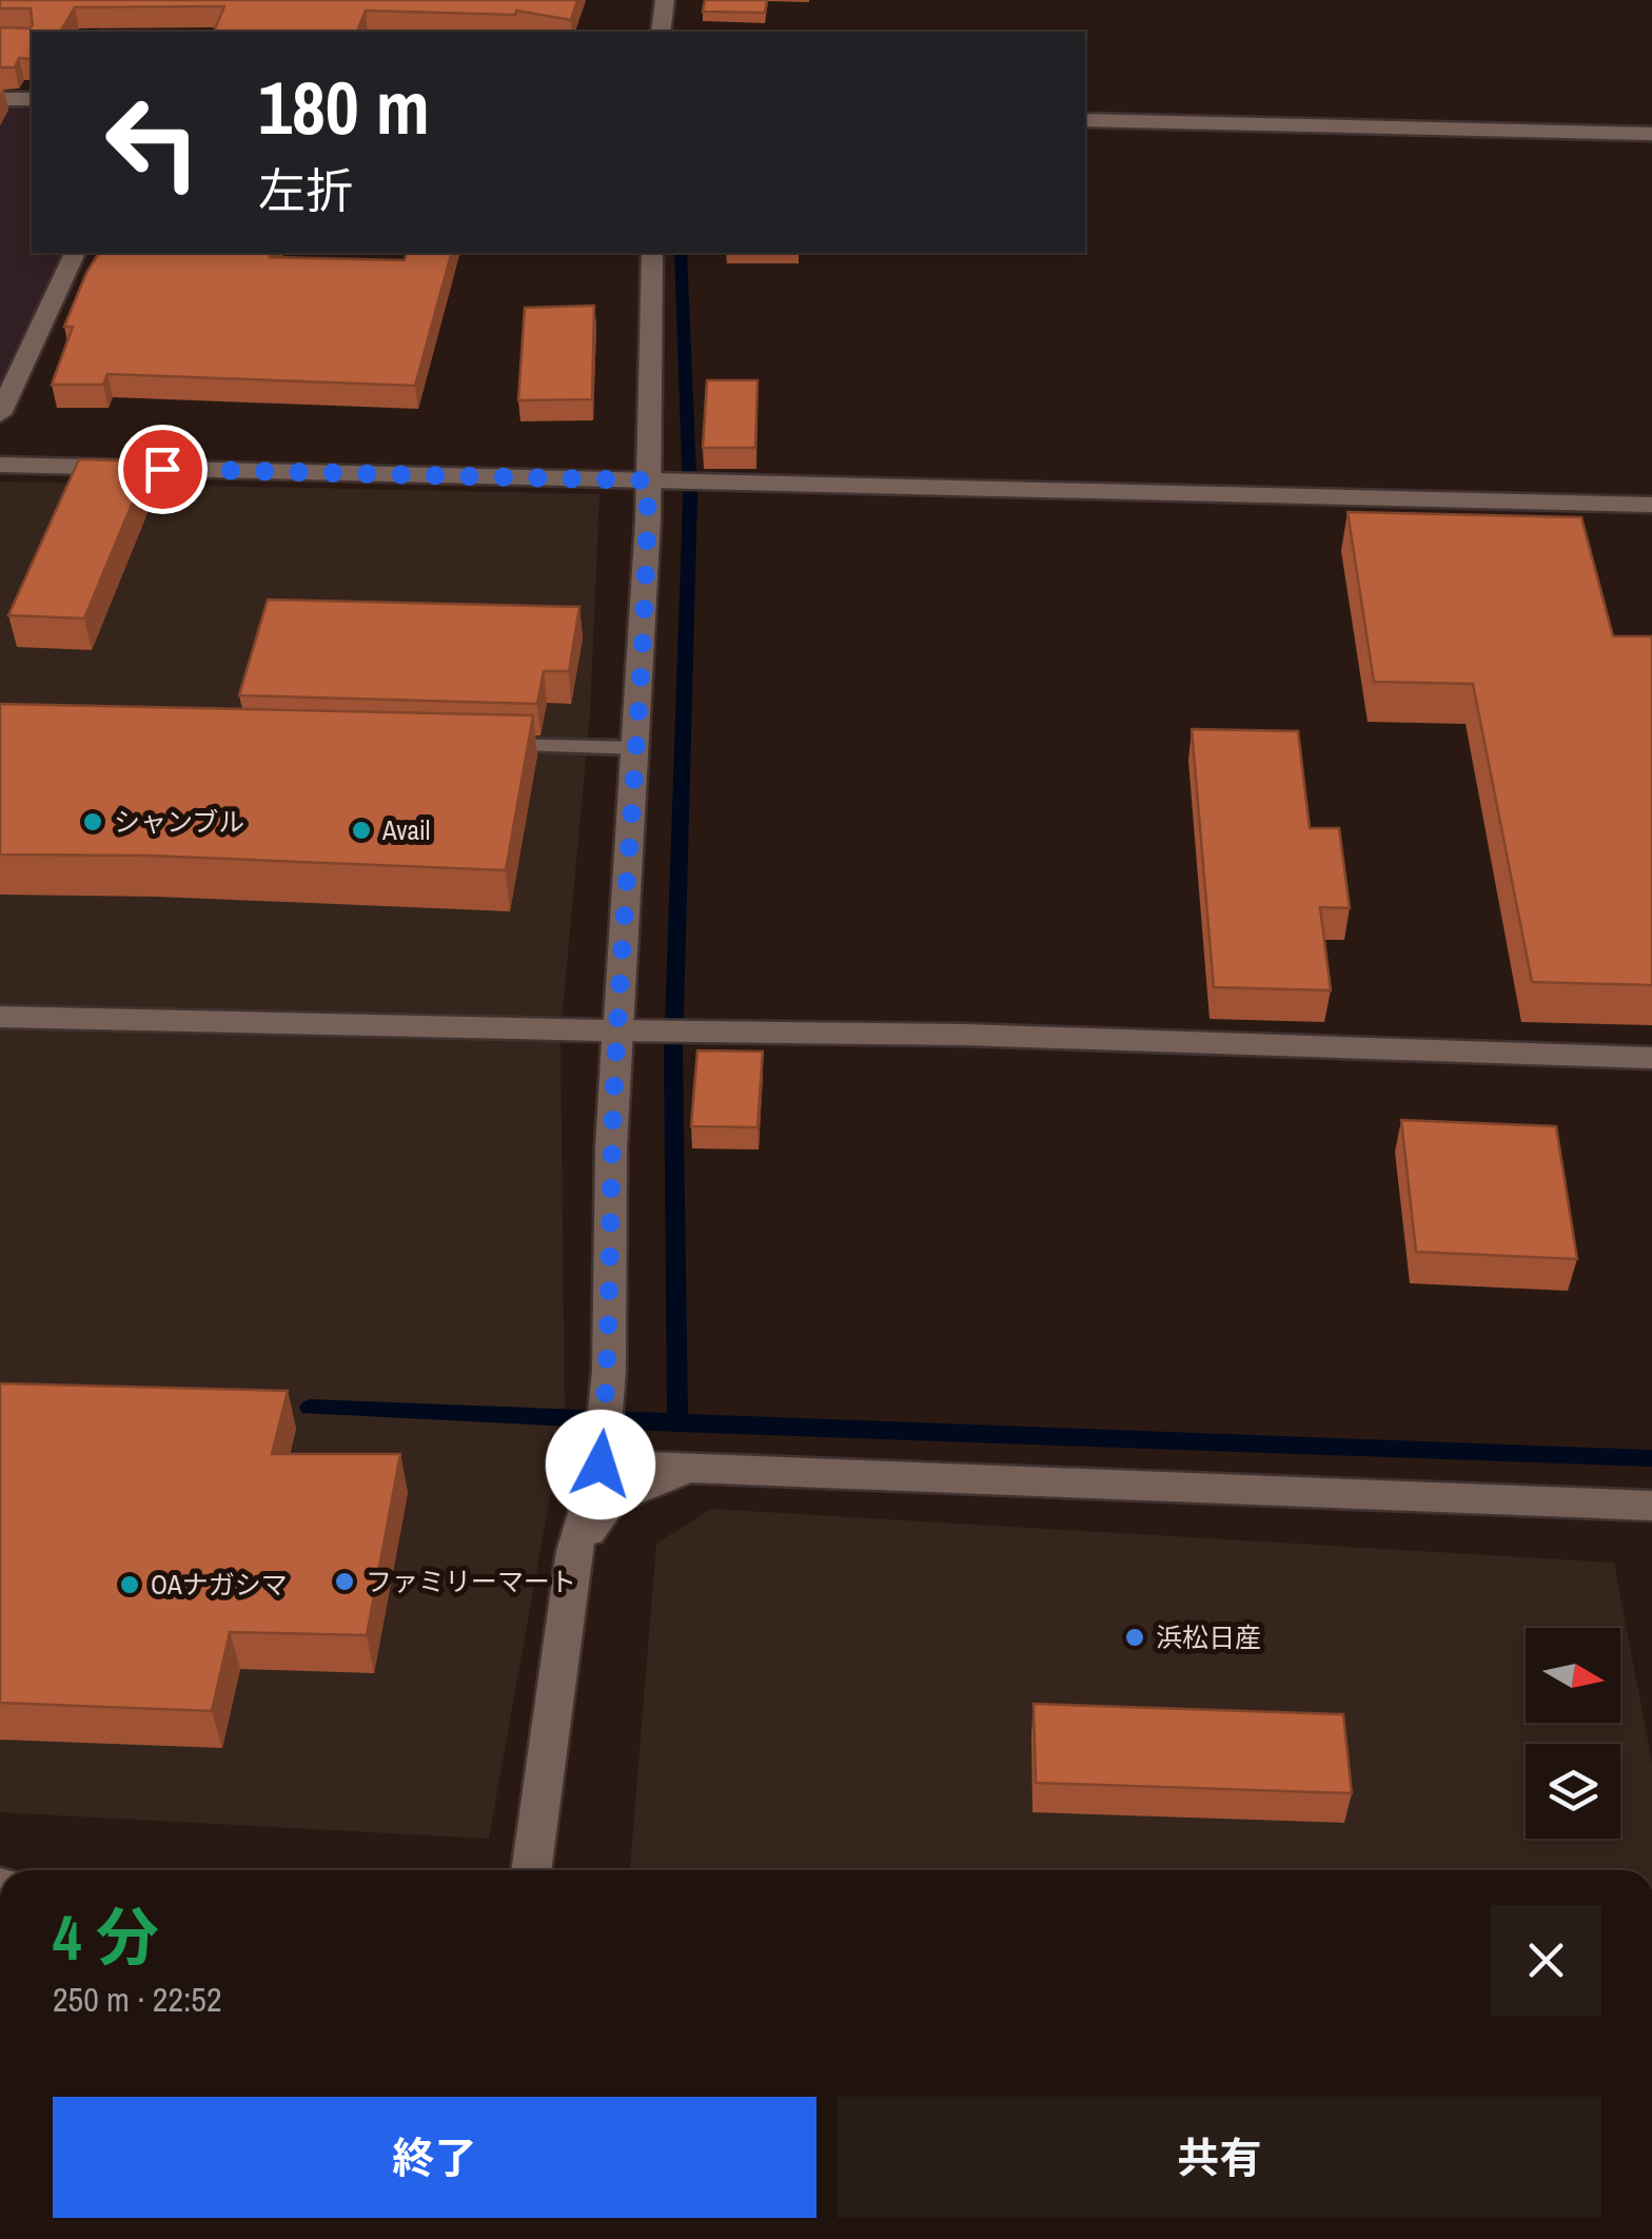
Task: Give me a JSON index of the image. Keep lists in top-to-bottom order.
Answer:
{
  "places": [
    "シャンブル",
    "Avail",
    "ファミリーマート",
    "OAナガシマ",
    "浜松日産"
  ],
  "north": "right",
  "page": {
    "turn": ["180 m", "左折"],
    "heading": ["4 分", "250 m · 22:52"],
    "buttons": ["終了", "共有"]
  }
}
